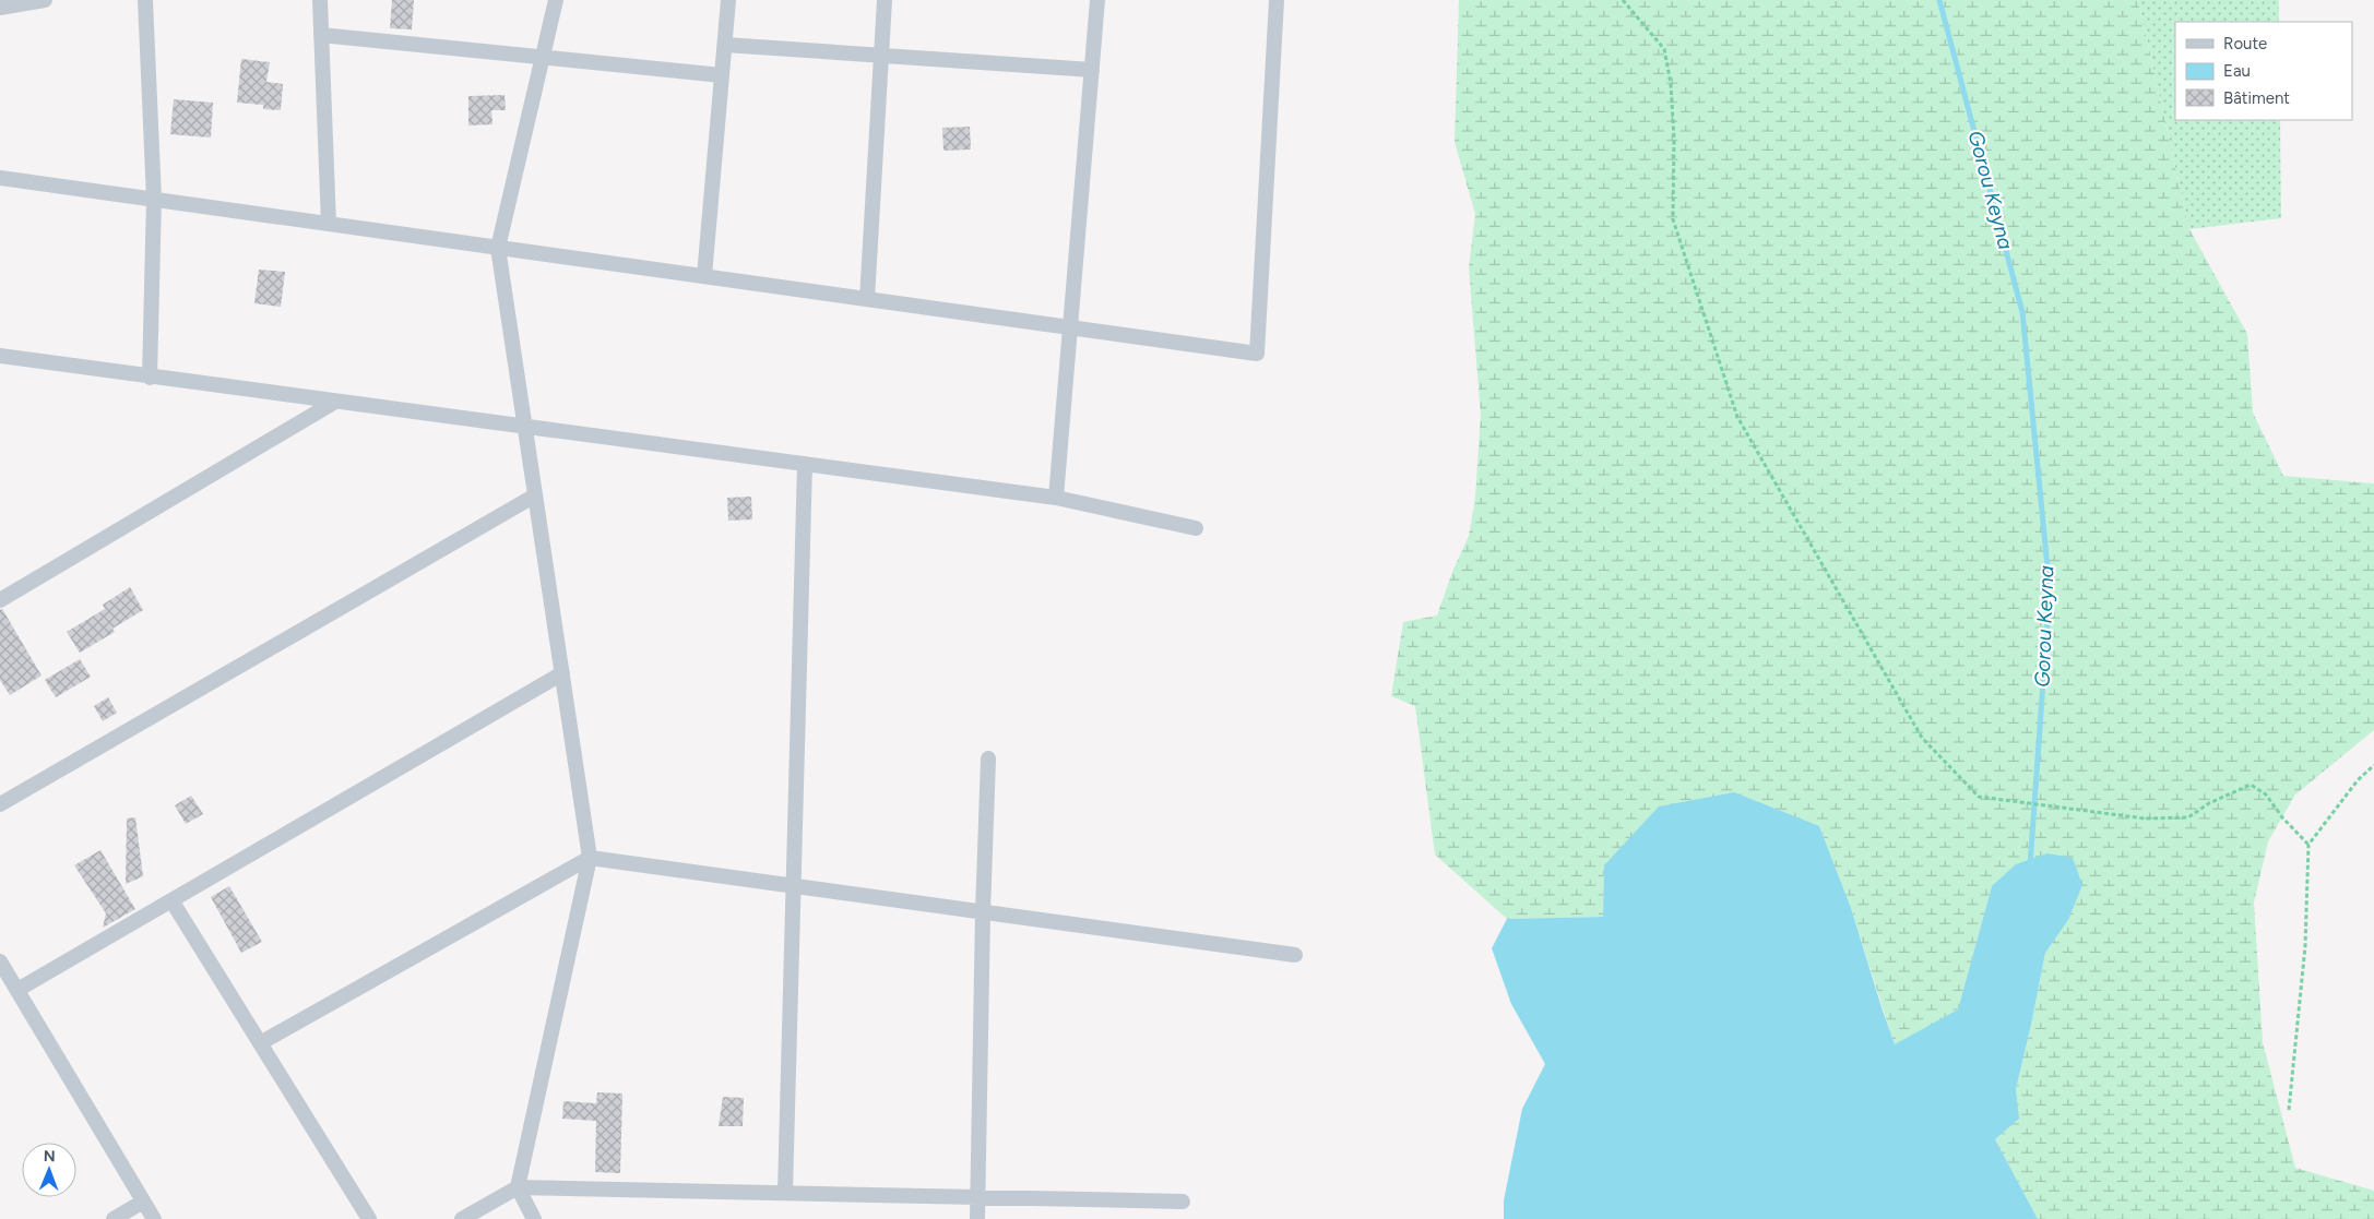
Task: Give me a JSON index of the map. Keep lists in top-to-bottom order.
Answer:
{
  "water": ["Gorou Keyna"],
  "legend": ["Route", "Eau", "Bâtiment"],
  "north": "top"
}
